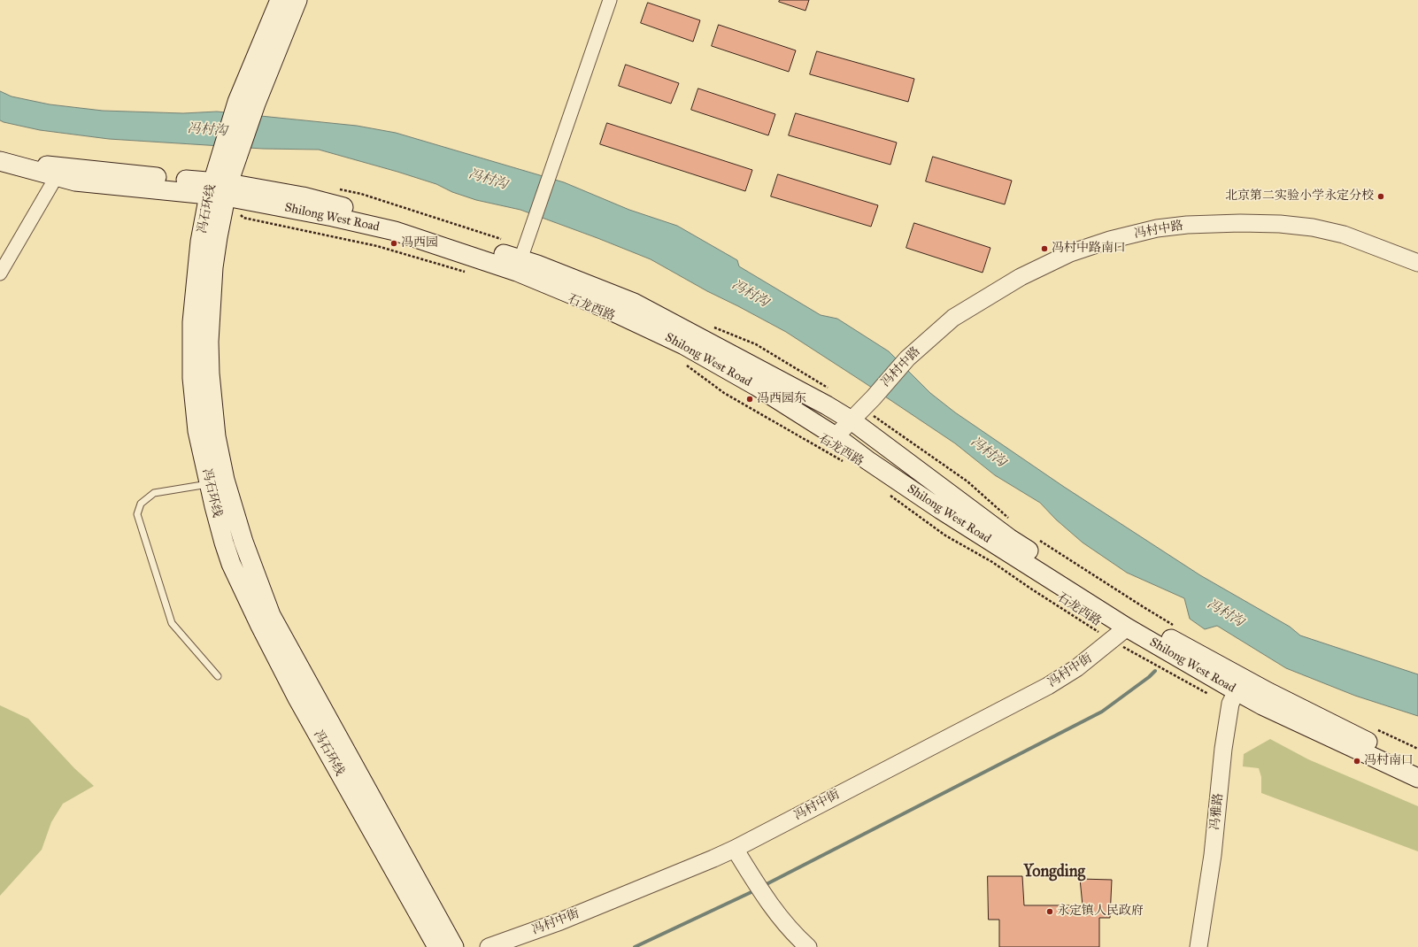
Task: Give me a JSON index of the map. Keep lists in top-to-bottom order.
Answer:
{
  "streets": {
    "main road": ["冯石环线", "Shilong West Road"],
    "street": ["冯村中路", "冯村中街", "冯雅路"],
    "path": ["石龙西路"]
  },
  "crossings": [
    ["冯石环线", "Shilong West Road"],
    ["Shilong West Road", "冯村中路"],
    ["Shilong West Road", "冯村中街"],
    ["Shilong West Road", "冯雅路"],
    ["石龙西路", "冯村中街"]
  ],
  "districts": ["Yongding"],
  "water": ["冯村沟"],
  "places": [
    "北京第二实验小学永定分校",
    "冯西园",
    "冯村中路南口",
    "冯西园东",
    "冯村南口",
    "永定镇人民政府"
  ]
}
